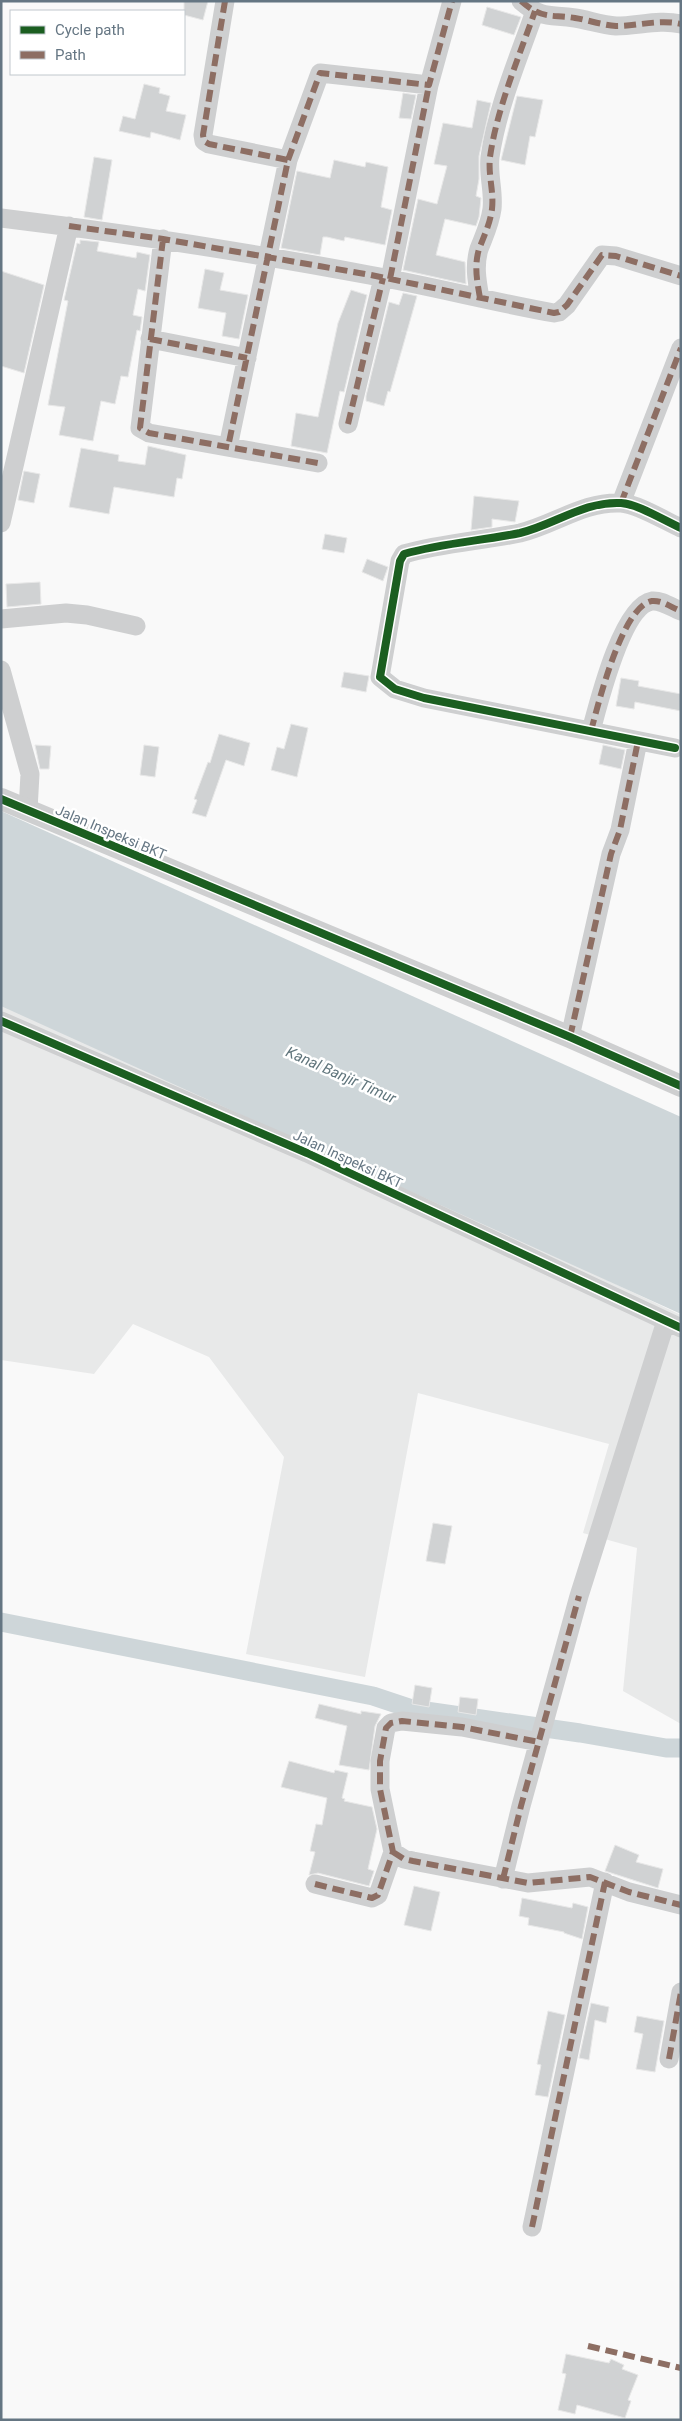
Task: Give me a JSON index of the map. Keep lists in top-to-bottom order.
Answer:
{
  "streets": {
    "street": ["Jalan Inspeksi BKT"]
  },
  "water": ["Kanal Banjir Timur"],
  "legend": ["Cycle path", "Path"]
}
